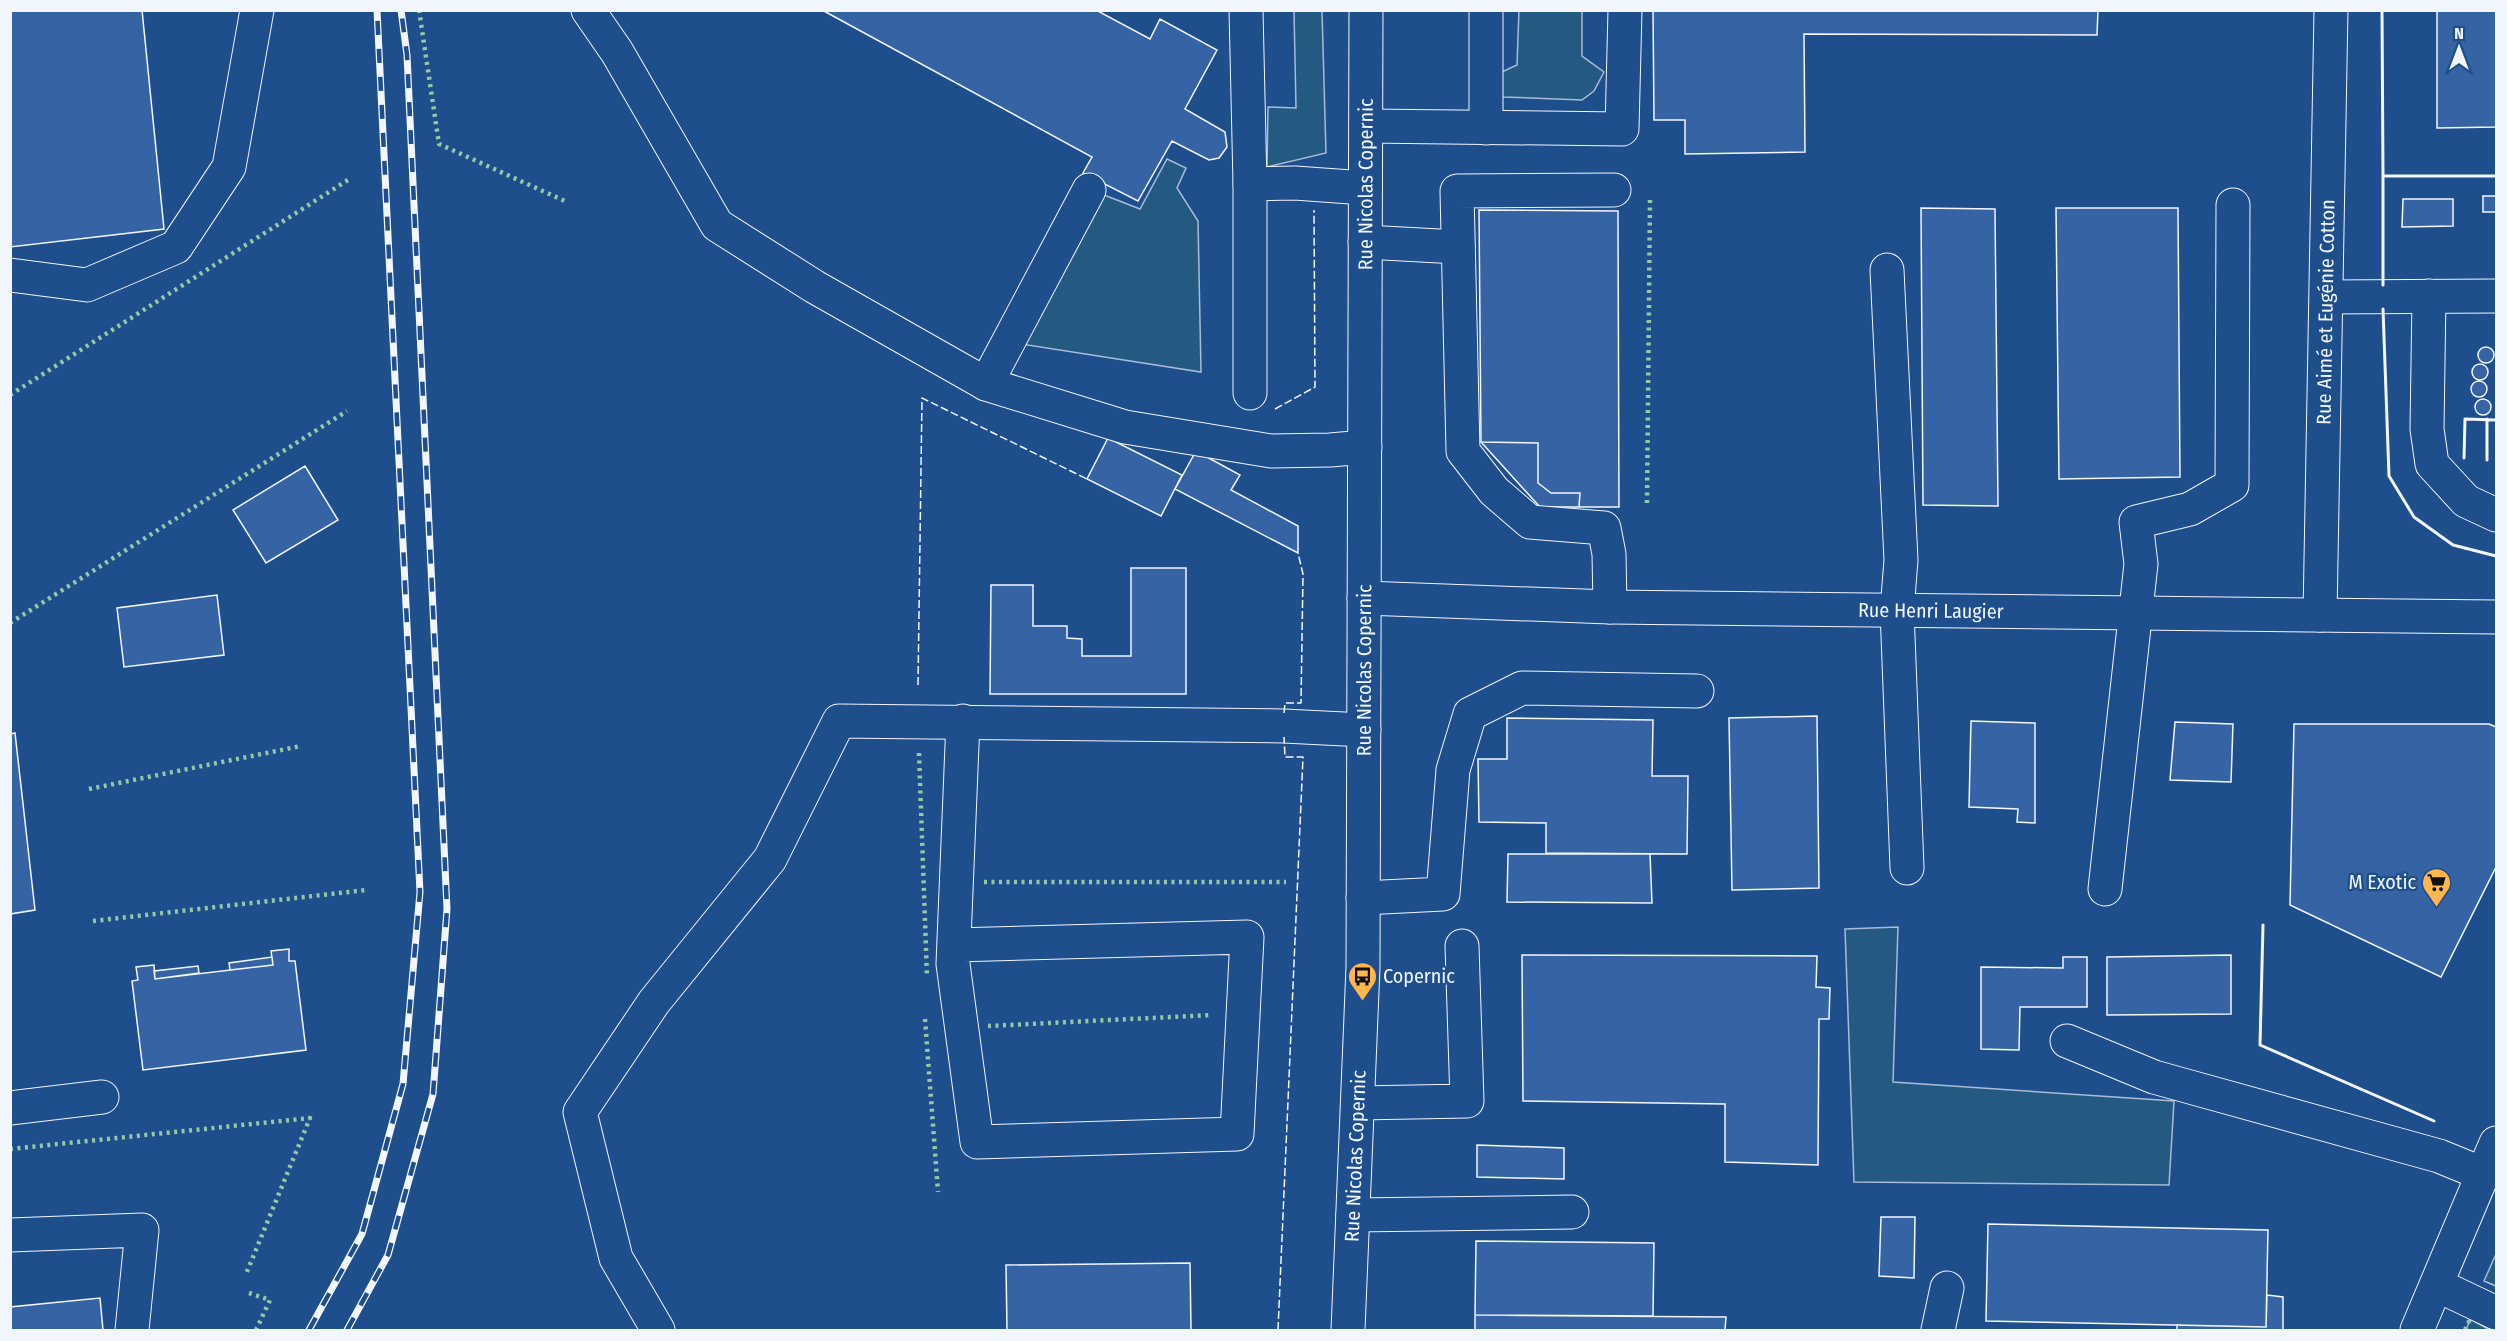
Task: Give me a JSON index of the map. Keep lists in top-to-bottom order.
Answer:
{
  "streets": {
    "street": ["Rue Nicolas Copernic", "Rue Aimé et Eugénie Cotton", "Rue Henri Laugier"]
  },
  "crossings": [
    ["Rue Nicolas Copernic", "Rue Henri Laugier"],
    ["Rue Aimé et Eugénie Cotton", "Rue Henri Laugier"]
  ],
  "places": {
    "supermarket": ["M Exotic"],
    "bus stop": ["Copernic"]
  },
  "north": "top"
}
